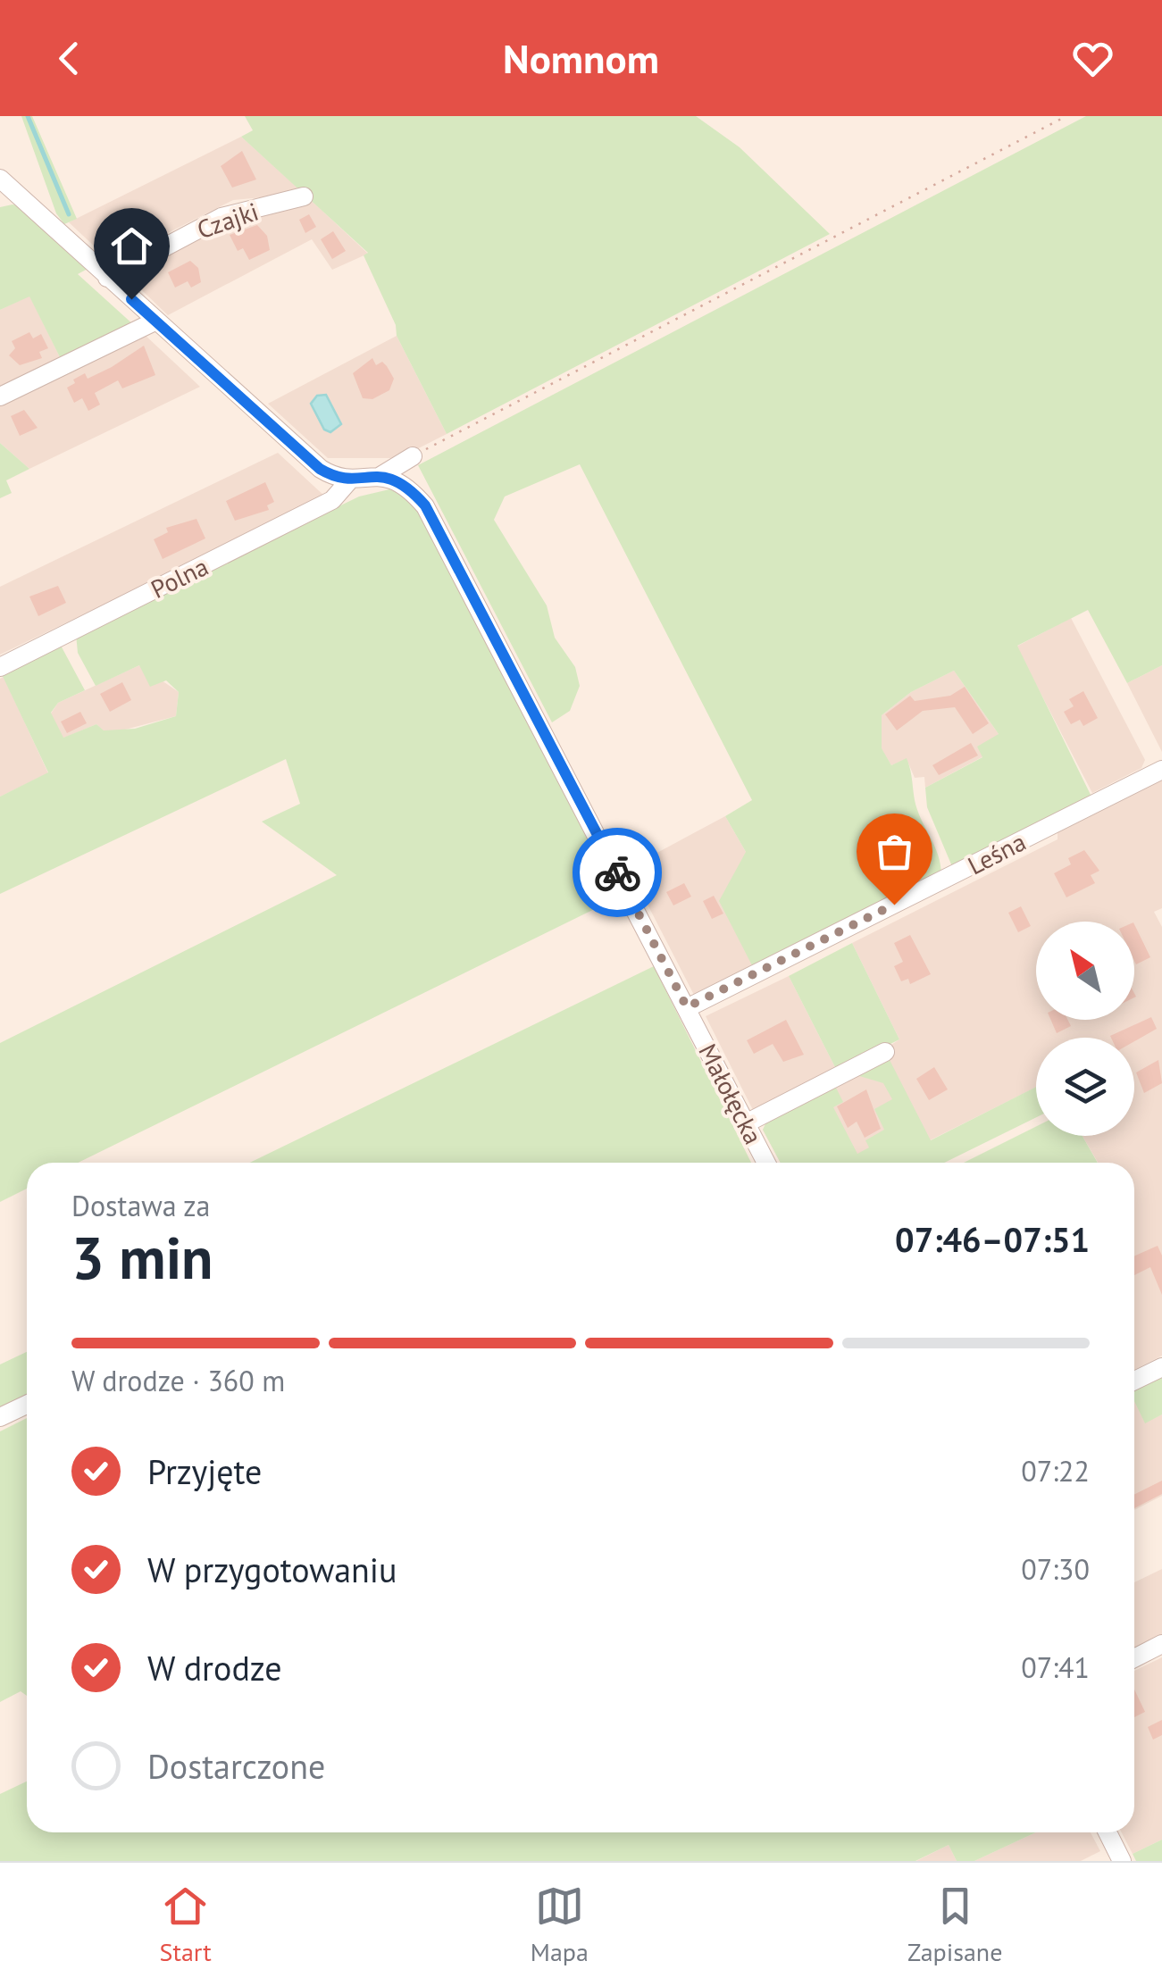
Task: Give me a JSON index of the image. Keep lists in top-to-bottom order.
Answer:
{
  "streets": {
    "street": [
      "Czajki",
      "Polna",
      "Leśna",
      "Małołęcka"
    ]
  },
  "crossings": [
    ["Leśna", "Małołęcka"]
  ],
  "north": "top left",
  "page": {
    "header": "Nomnom",
    "heading": ["3 min", "Dostawa za", "07:46–07:51"],
    "bar": "W drodze · 360 m",
    "list": [
      ["Przyjęte", "07:22"],
      ["W przygotowaniu", "07:30"],
      ["W drodze", "07:41"],
      "Dostarczone"
    ],
    "tabs": ["Start", "Mapa", "Zapisane"]
  }
}
